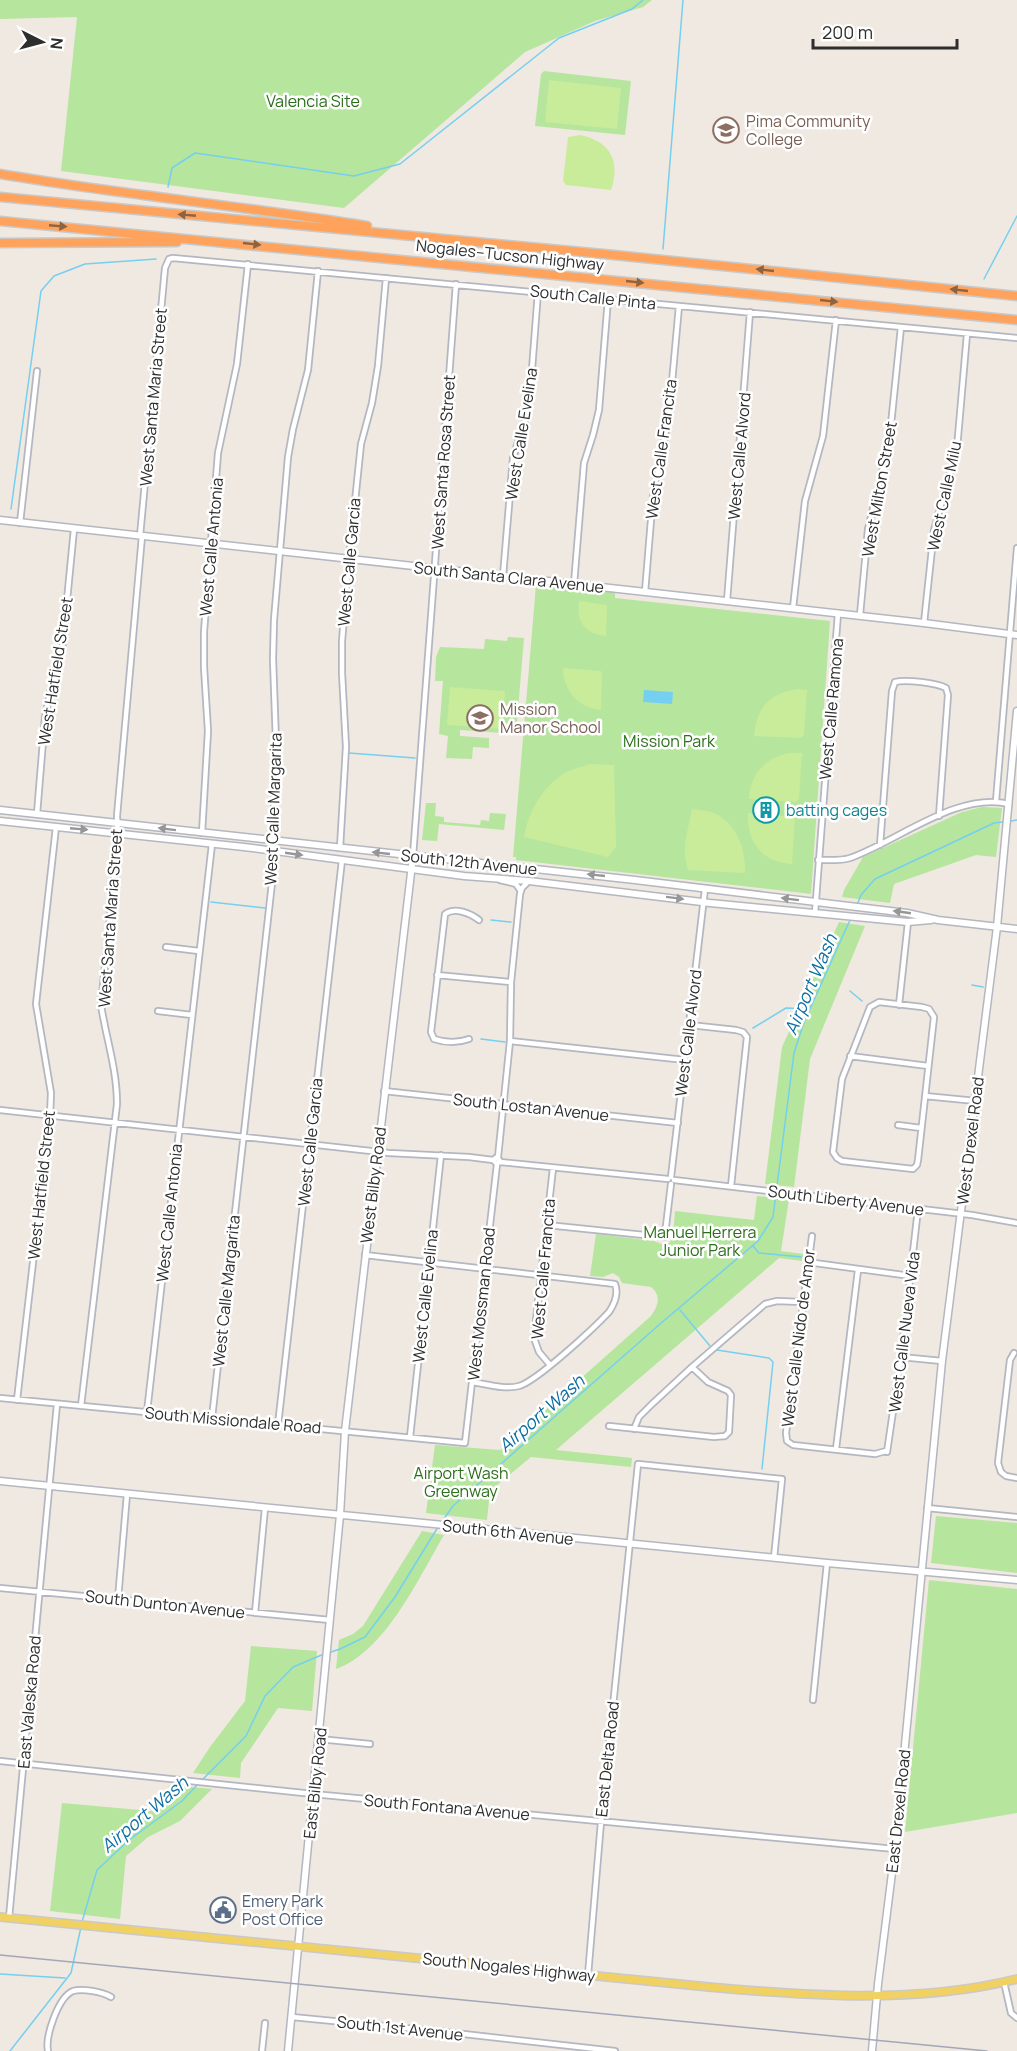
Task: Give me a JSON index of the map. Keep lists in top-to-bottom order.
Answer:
{
  "streets": {
    "highway": ["Nogales–Tucson Highway"],
    "main road": ["South Nogales Highway"],
    "street": [
      "South Calle Pinta",
      "West Santa Maria Street",
      "West Calle Evelina",
      "West Calle Francita",
      "West Calle Alvord",
      "West Santa Rosa Street",
      "West Milton Street",
      "West Calle Milu",
      "West Calle Antonia",
      "West Calle Garcia",
      "South Santa Clara Avenue",
      "West Hatfield Street",
      "West Calle Ramona",
      "West Calle Margarita",
      "South 12th Avenue",
      "South Lostan Avenue",
      "West Drexel Road",
      "West Bilby Road",
      "South Liberty Avenue",
      "West Mossman Road",
      "West Calle Nueva Vida",
      "West Calle Nido de Amor",
      "South Missiondale Road",
      "South 6th Avenue",
      "South Dunton Avenue",
      "East Valeska Road",
      "East Delta Road",
      "East Bilby Road",
      "South Fontana Avenue",
      "East Drexel Road",
      "South 1st Avenue"
    ]
  },
  "crossings": [
    ["South Calle Pinta", "West Santa Maria Street"],
    ["South Calle Pinta", "West Calle Evelina"],
    ["South Calle Pinta", "West Calle Francita"],
    ["South Calle Pinta", "West Calle Alvord"],
    ["South Calle Pinta", "West Santa Rosa Street"],
    ["South Calle Pinta", "West Milton Street"],
    ["South Calle Pinta", "West Calle Milu"],
    ["South Calle Pinta", "West Calle Antonia"],
    ["South Calle Pinta", "West Calle Garcia"],
    ["South Calle Pinta", "West Calle Margarita"],
    ["West Santa Maria Street", "South Santa Clara Avenue"],
    ["West Santa Maria Street", "South 12th Avenue"],
    ["West Santa Maria Street", "South Liberty Avenue"],
    ["West Santa Maria Street", "South Missiondale Road"],
    ["West Calle Evelina", "South Santa Clara Avenue"],
    ["West Calle Evelina", "South Liberty Avenue"],
    ["West Calle Evelina", "South Missiondale Road"],
    ["West Calle Francita", "West Calle Alvord"],
    ["West Calle Francita", "South Santa Clara Avenue"],
    ["West Calle Francita", "South Liberty Avenue"],
    ["West Calle Alvord", "South Santa Clara Avenue"],
    ["West Calle Alvord", "South 12th Avenue"],
    ["West Calle Alvord", "South Lostan Avenue"],
    ["West Calle Alvord", "South Liberty Avenue"],
    ["West Santa Rosa Street", "South Santa Clara Avenue"],
    ["West Santa Rosa Street", "South 12th Avenue"],
    ["West Santa Rosa Street", "West Bilby Road"],
    ["West Milton Street", "South Santa Clara Avenue"],
    ["West Calle Milu", "South Santa Clara Avenue"],
    ["West Calle Antonia", "South Santa Clara Avenue"],
    ["West Calle Antonia", "South 12th Avenue"],
    ["West Calle Antonia", "South Liberty Avenue"],
    ["West Calle Antonia", "South Missiondale Road"],
    ["West Calle Garcia", "South Santa Clara Avenue"],
    ["West Calle Garcia", "South 12th Avenue"],
    ["West Calle Garcia", "South Liberty Avenue"],
    ["West Calle Garcia", "South Missiondale Road"],
    ["South Santa Clara Avenue", "West Hatfield Street"],
    ["South Santa Clara Avenue", "West Calle Ramona"],
    ["South Santa Clara Avenue", "West Calle Margarita"],
    ["West Hatfield Street", "South 12th Avenue"],
    ["West Hatfield Street", "South Liberty Avenue"],
    ["West Hatfield Street", "South Missiondale Road"],
    ["West Calle Ramona", "South 12th Avenue"],
    ["West Calle Margarita", "South 12th Avenue"],
    ["West Calle Margarita", "South Liberty Avenue"],
    ["West Calle Margarita", "South Missiondale Road"],
    ["South 12th Avenue", "West Drexel Road"],
    ["South 12th Avenue", "West Bilby Road"],
    ["South Lostan Avenue", "West Bilby Road"],
    ["South Lostan Avenue", "West Mossman Road"],
    ["West Drexel Road", "South Liberty Avenue"],
    ["West Drexel Road", "South 6th Avenue"],
    ["West Drexel Road", "East Drexel Road"],
    ["West Bilby Road", "South Liberty Avenue"],
    ["West Bilby Road", "South Missiondale Road"],
    ["West Bilby Road", "South 6th Avenue"],
    ["West Bilby Road", "East Bilby Road"],
    ["South Liberty Avenue", "West Mossman Road"],
    ["South Liberty Avenue", "West Calle Nueva Vida"],
    ["West Mossman Road", "South Missiondale Road"],
    ["West Calle Nueva Vida", "West Calle Nido de Amor"],
    ["South Missiondale Road", "East Valeska Road"],
    ["South 6th Avenue", "East Valeska Road"],
    ["South 6th Avenue", "East Delta Road"],
    ["South 6th Avenue", "East Bilby Road"],
    ["South 6th Avenue", "East Drexel Road"],
    ["South Dunton Avenue", "East Valeska Road"],
    ["South Dunton Avenue", "East Bilby Road"],
    ["East Valeska Road", "South Fontana Avenue"],
    ["East Valeska Road", "South Nogales Highway"],
    ["East Delta Road", "South Fontana Avenue"],
    ["East Delta Road", "South Nogales Highway"],
    ["East Bilby Road", "South Fontana Avenue"],
    ["East Bilby Road", "South Nogales Highway"],
    ["East Bilby Road", "South 1st Avenue"],
    ["South Fontana Avenue", "East Drexel Road"],
    ["East Drexel Road", "South Nogales Highway"]
  ],
  "water": ["Airport Wash"],
  "parks": [
    "Valencia Site",
    "Mission Park",
    "Manuel Herrera Junior Park",
    "Airport Wash Greenway"
  ],
  "places": {
    "school or university": ["Pima Community College", "Mission Manor School"],
    "building": ["batting cages"],
    "public building": ["Emery Park Post Office"]
  },
  "scale_bar": "200 m",
  "north": "right"
}
